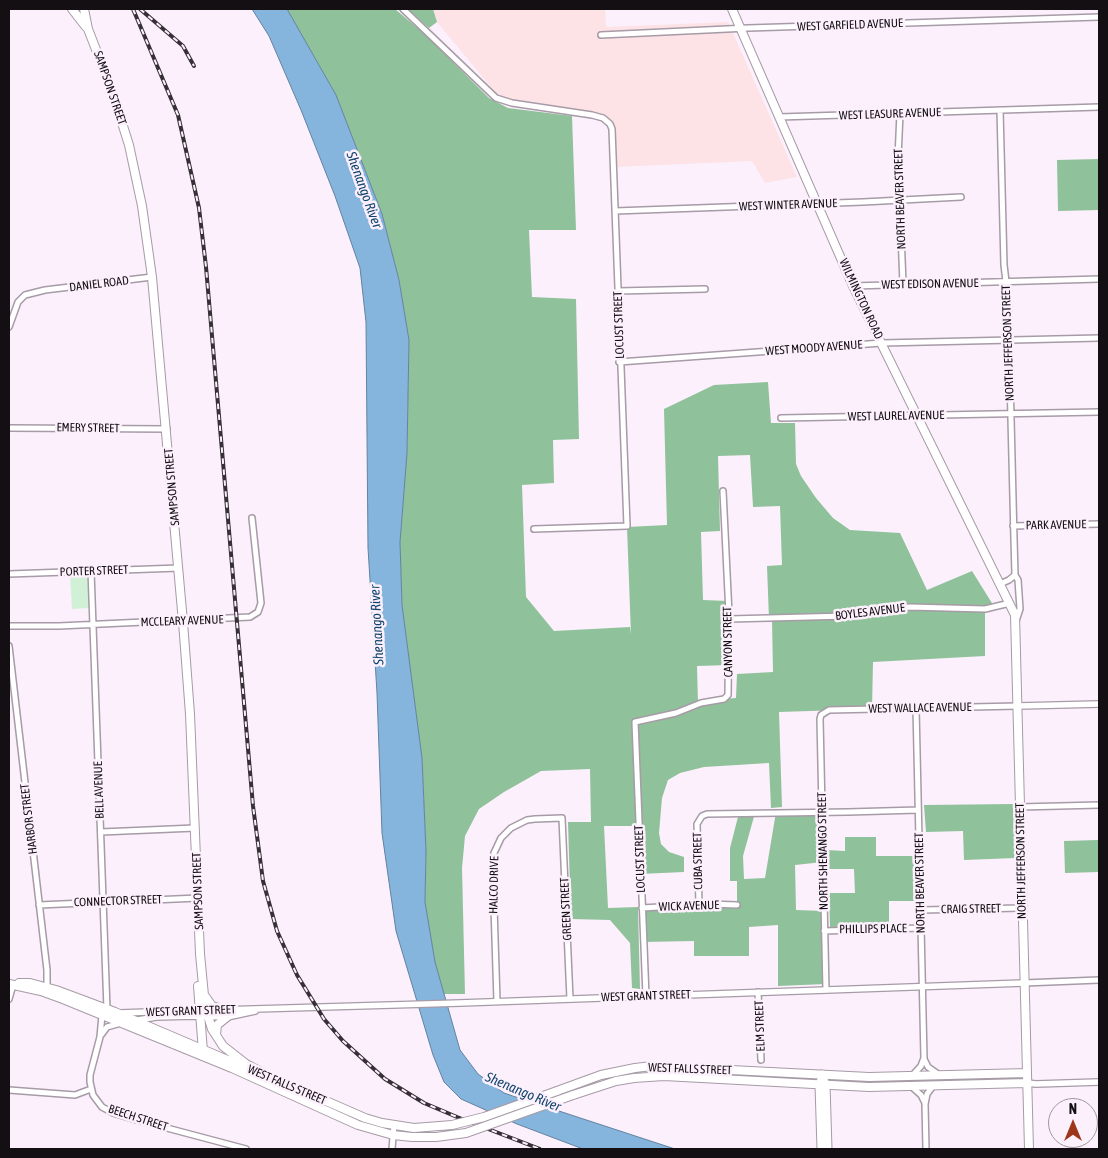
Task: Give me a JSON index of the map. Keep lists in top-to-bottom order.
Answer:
{
  "streets": {
    "main road": [
      "SAMPSON STREET",
      "WILMINGTON ROAD",
      "NORTH JEFFERSON STREET",
      "WEST FALLS STREET"
    ],
    "street": [
      "WEST GARFIELD AVENUE",
      "WEST LEASURE AVENUE",
      "NORTH BEAVER STREET",
      "WEST WINTER AVENUE",
      "DANIEL ROAD",
      "WEST EDISON AVENUE",
      "LOCUST STREET",
      "WEST MOODY AVENUE",
      "WEST LAUREL AVENUE",
      "EMERY STREET",
      "PARK AVENUE",
      "PORTER STREET",
      "BOYLES AVENUE",
      "MCCLEARY AVENUE",
      "CANYON STREET",
      "WEST WALLACE AVENUE",
      "BELL AVENUE",
      "HARBOR STREET",
      "NORTH SHENANGO STREET",
      "CUBA STREET",
      "HALCO DRIVE",
      "CONNECTOR STREET",
      "WICK AVENUE",
      "GREEN STREET",
      "CRAIG STREET",
      "PHILLIPS PLACE",
      "WEST GRANT STREET",
      "ELM STREET",
      "BEECH STREET"
    ]
  },
  "crossings": [
    ["WEST GARFIELD AVENUE", "WILMINGTON ROAD"],
    ["SAMPSON STREET", "DANIEL ROAD"],
    ["SAMPSON STREET", "EMERY STREET"],
    ["SAMPSON STREET", "PORTER STREET"],
    ["SAMPSON STREET", "MCCLEARY AVENUE"],
    ["SAMPSON STREET", "CONNECTOR STREET"],
    ["SAMPSON STREET", "WEST GRANT STREET"],
    ["SAMPSON STREET", "WEST FALLS STREET"],
    ["WEST LEASURE AVENUE", "NORTH BEAVER STREET"],
    ["WEST LEASURE AVENUE", "WILMINGTON ROAD"],
    ["WEST LEASURE AVENUE", "NORTH JEFFERSON STREET"],
    ["NORTH BEAVER STREET", "WEST WINTER AVENUE"],
    ["NORTH BEAVER STREET", "WEST EDISON AVENUE"],
    ["NORTH BEAVER STREET", "WEST WALLACE AVENUE"],
    ["NORTH BEAVER STREET", "CRAIG STREET"],
    ["NORTH BEAVER STREET", "PHILLIPS PLACE"],
    ["NORTH BEAVER STREET", "WEST GRANT STREET"],
    ["WEST WINTER AVENUE", "WILMINGTON ROAD"],
    ["WEST WINTER AVENUE", "LOCUST STREET"],
    ["WEST EDISON AVENUE", "WILMINGTON ROAD"],
    ["WEST EDISON AVENUE", "NORTH JEFFERSON STREET"],
    ["WILMINGTON ROAD", "NORTH JEFFERSON STREET"],
    ["WILMINGTON ROAD", "WEST MOODY AVENUE"],
    ["WILMINGTON ROAD", "WEST LAUREL AVENUE"],
    ["WILMINGTON ROAD", "BOYLES AVENUE"],
    ["LOCUST STREET", "WEST MOODY AVENUE"],
    ["LOCUST STREET", "CANYON STREET"],
    ["LOCUST STREET", "WICK AVENUE"],
    ["LOCUST STREET", "WEST GRANT STREET"],
    ["NORTH JEFFERSON STREET", "WEST MOODY AVENUE"],
    ["NORTH JEFFERSON STREET", "WEST LAUREL AVENUE"],
    ["NORTH JEFFERSON STREET", "PARK AVENUE"],
    ["NORTH JEFFERSON STREET", "WEST WALLACE AVENUE"],
    ["NORTH JEFFERSON STREET", "CRAIG STREET"],
    ["NORTH JEFFERSON STREET", "WEST GRANT STREET"],
    ["NORTH JEFFERSON STREET", "WEST FALLS STREET"],
    ["PORTER STREET", "BELL AVENUE"],
    ["BOYLES AVENUE", "CANYON STREET"],
    ["MCCLEARY AVENUE", "BELL AVENUE"],
    ["WEST WALLACE AVENUE", "NORTH SHENANGO STREET"],
    ["BELL AVENUE", "CONNECTOR STREET"],
    ["BELL AVENUE", "WEST FALLS STREET"],
    ["BELL AVENUE", "BEECH STREET"],
    ["HARBOR STREET", "CONNECTOR STREET"],
    ["NORTH SHENANGO STREET", "CUBA STREET"],
    ["NORTH SHENANGO STREET", "PHILLIPS PLACE"],
    ["NORTH SHENANGO STREET", "WEST GRANT STREET"],
    ["CUBA STREET", "WICK AVENUE"],
    ["HALCO DRIVE", "GREEN STREET"],
    ["HALCO DRIVE", "WEST GRANT STREET"],
    ["GREEN STREET", "WEST GRANT STREET"],
    ["WEST GRANT STREET", "ELM STREET"],
    ["WEST GRANT STREET", "WEST FALLS STREET"]
  ],
  "water": ["Shenango River"],
  "north": "top"
}
